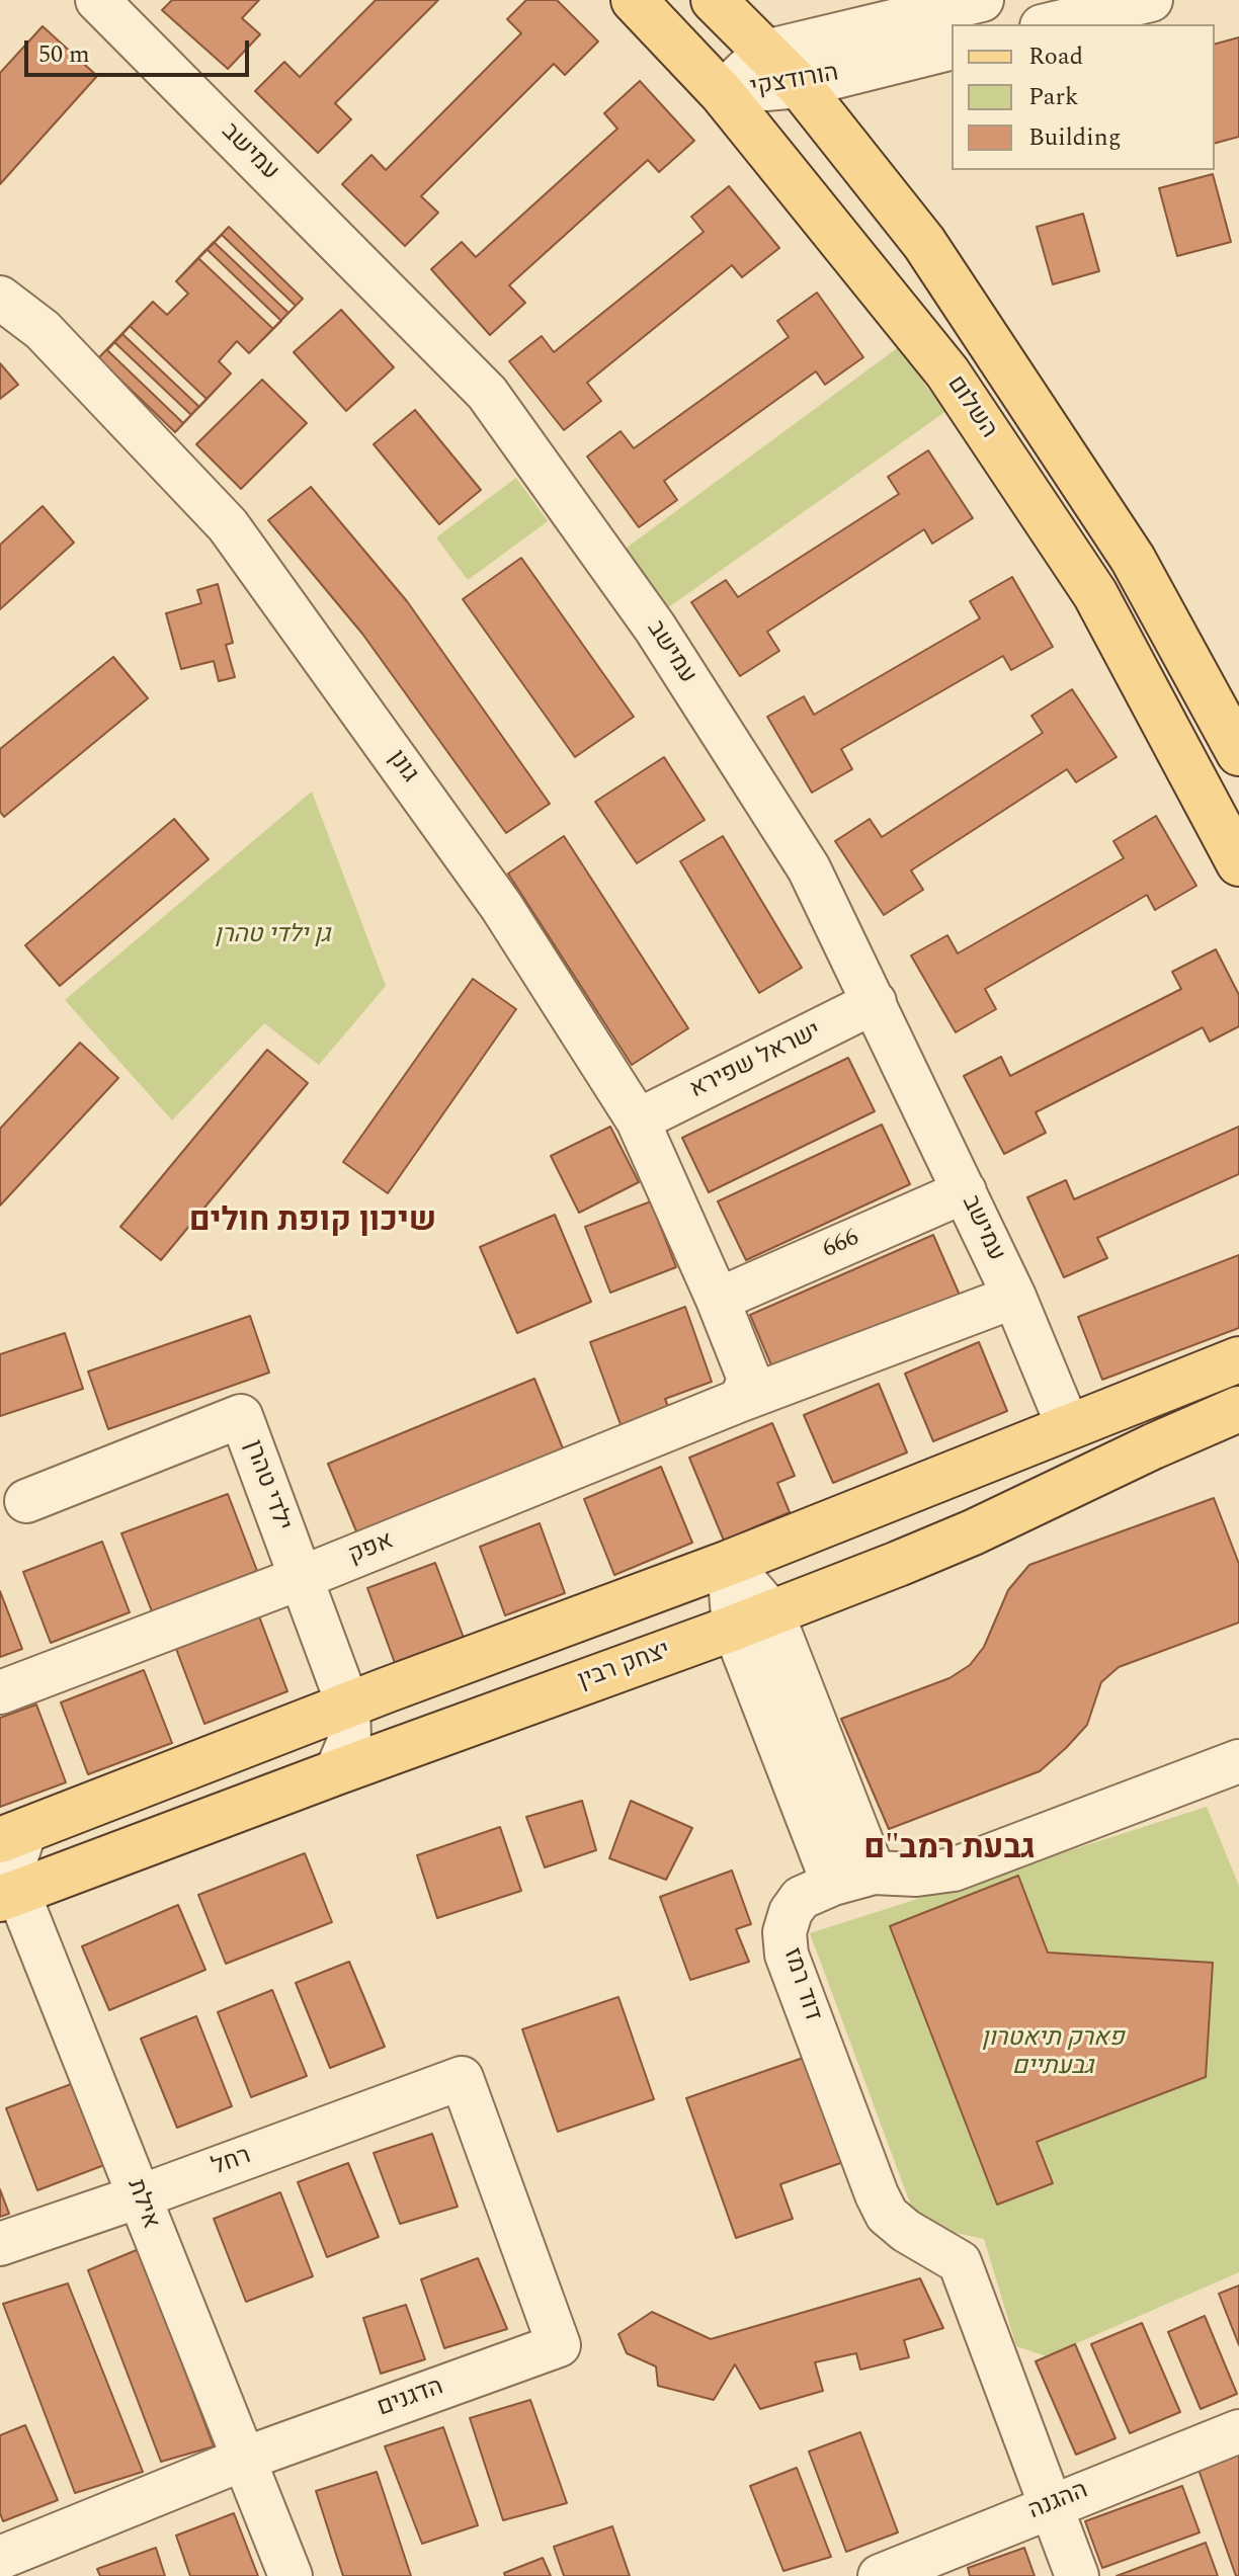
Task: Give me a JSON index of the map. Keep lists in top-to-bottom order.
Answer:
{
  "streets": {
    "main road": ["השלום", "יצחק רבין"],
    "street": [
      "הורודצקי",
      "עמישב",
      "גונן",
      "ישראל שפירא",
      "666",
      "ילדי טהרן",
      "אפק",
      "דוד רמז",
      "רחל",
      "אילת",
      "הדגנים",
      "ההגנה"
    ]
  },
  "crossings": [
    ["הורודצקי", "השלום"],
    ["עמישב", "ישראל שפירא"],
    ["עמישב", "666"],
    ["עמישב", "אפק"],
    ["גונן", "ישראל שפירא"],
    ["גונן", "666"],
    ["ילדי טהרן", "אפק"],
    ["ילדי טהרן", "יצחק רבין"],
    ["יצחק רבין", "אילת"],
    ["דוד רמז", "ההגנה"],
    ["רחל", "אילת"],
    ["רחל", "הדגנים"],
    ["אילת", "הדגנים"]
  ],
  "districts": ["שיכון קופת חולים", "גבעת רמב\"ם"],
  "parks": ["גן ילדי טהרן", "פארק תיאטרון גבעתיים"],
  "legend": ["Road", "Park", "Building"],
  "scale_bar": "50 m"
}
